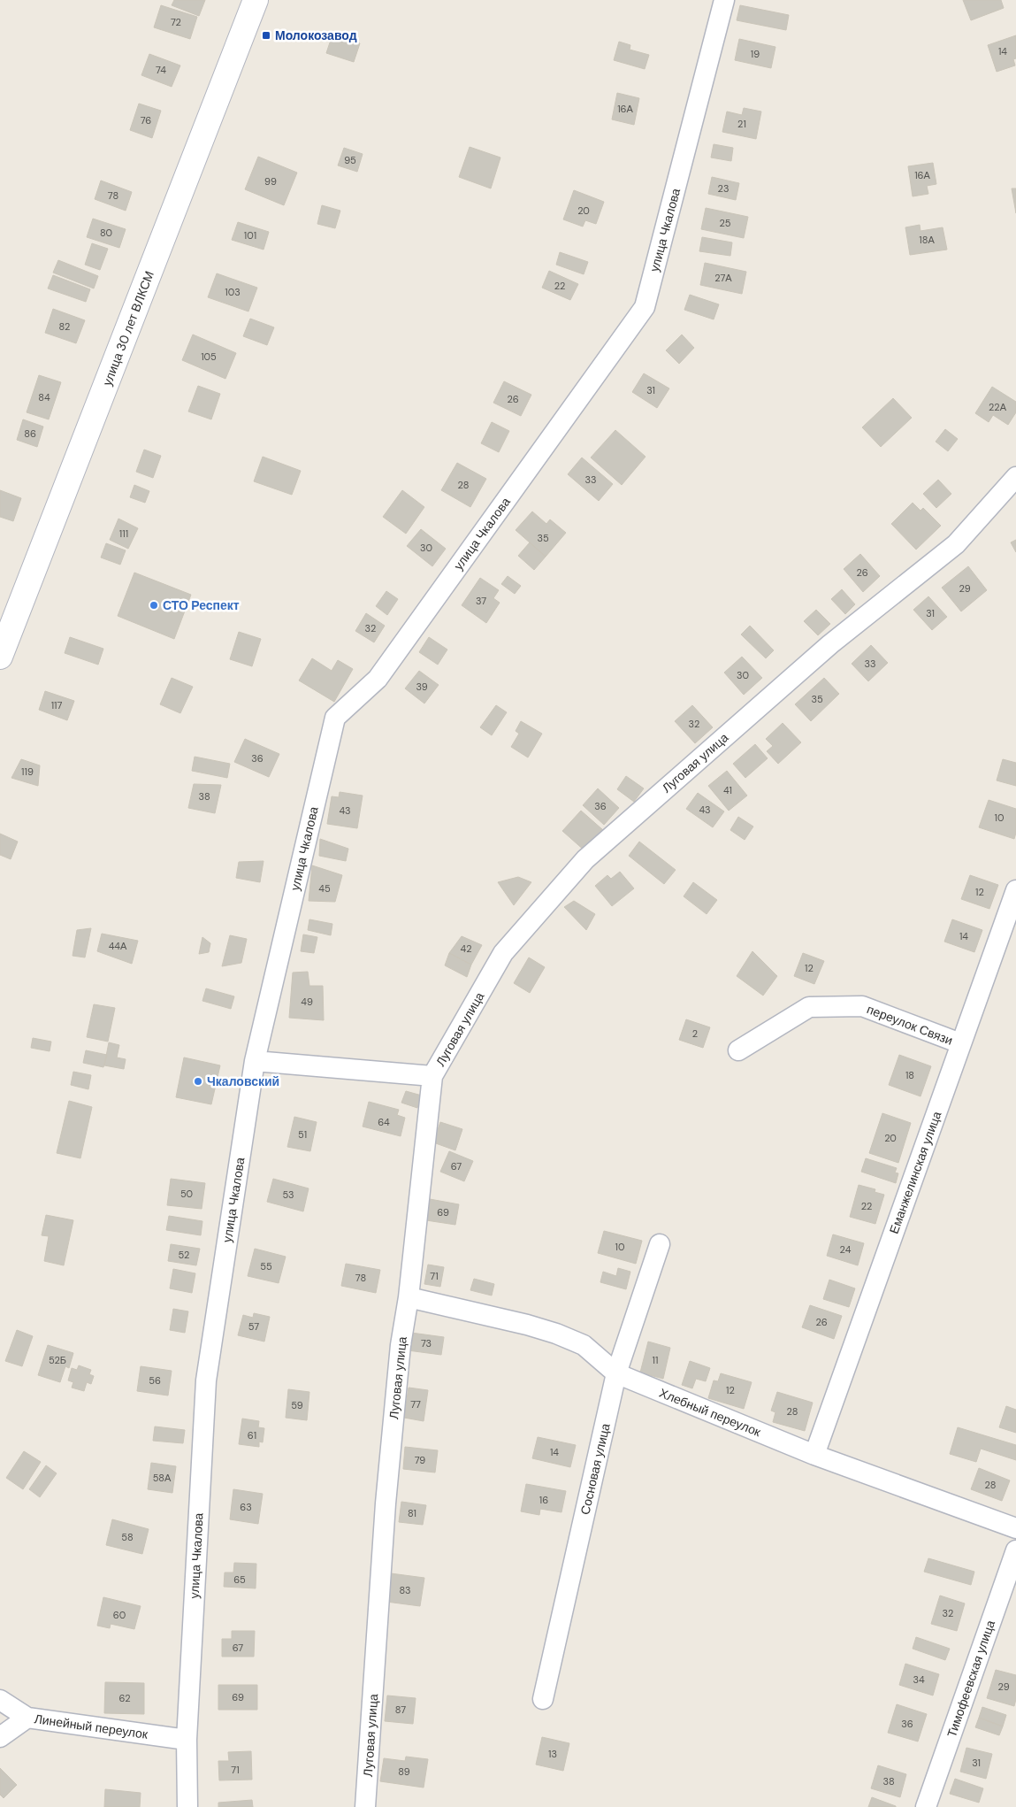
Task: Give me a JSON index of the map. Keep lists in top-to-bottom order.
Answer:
{
  "streets": {
    "main road": ["улица 30 лет ВЛКСМ"],
    "street": [
      "улица Чкалова",
      "Луговая улица",
      "переулок Связи",
      "Еманжелинская улица",
      "Хлебный переулок",
      "Сосновая улица",
      "Тимофеевская улица",
      "Линейный переулок"
    ]
  },
  "crossings": [
    ["улица Чкалова", "Линейный переулок"],
    ["Луговая улица", "Хлебный переулок"],
    ["переулок Связи", "Еманжелинская улица"],
    ["Еманжелинская улица", "Хлебный переулок"],
    ["Хлебный переулок", "Сосновая улица"]
  ],
  "places": {
    "transit": ["Молокозавод"],
    "other": ["СТО Респект", "Чкаловский"]
  },
  "house_numbers": [
    "72",
    "14",
    "19",
    "74",
    "16А",
    "76",
    "21",
    "95",
    "16А",
    "99",
    "23",
    "78",
    "20",
    "25",
    "80",
    "101",
    "18А",
    "27А",
    "22",
    "103",
    "82",
    "105",
    "31",
    "84",
    "26",
    "22А",
    "86",
    "33",
    "28",
    "111",
    "35",
    "30",
    "26",
    "29",
    "37",
    "31",
    "32",
    "33",
    "30",
    "39",
    "35",
    "117",
    "32",
    "36",
    "119",
    "41",
    "38",
    "36",
    "43",
    "43",
    "10",
    "45",
    "12",
    "14",
    "44А",
    "42",
    "12",
    "49",
    "2",
    "18",
    "64",
    "51",
    "20",
    "67",
    "50",
    "53",
    "22",
    "69",
    "10",
    "24",
    "52",
    "55",
    "71",
    "78",
    "26",
    "57",
    "73",
    "52Б",
    "11",
    "56",
    "12",
    "77",
    "59",
    "28",
    "61",
    "14",
    "79",
    "58А",
    "28",
    "16",
    "63",
    "81",
    "58",
    "65",
    "83",
    "32",
    "60",
    "67",
    "34",
    "29",
    "69",
    "62",
    "87",
    "36",
    "13",
    "31",
    "71",
    "89",
    "38"
  ]
}
